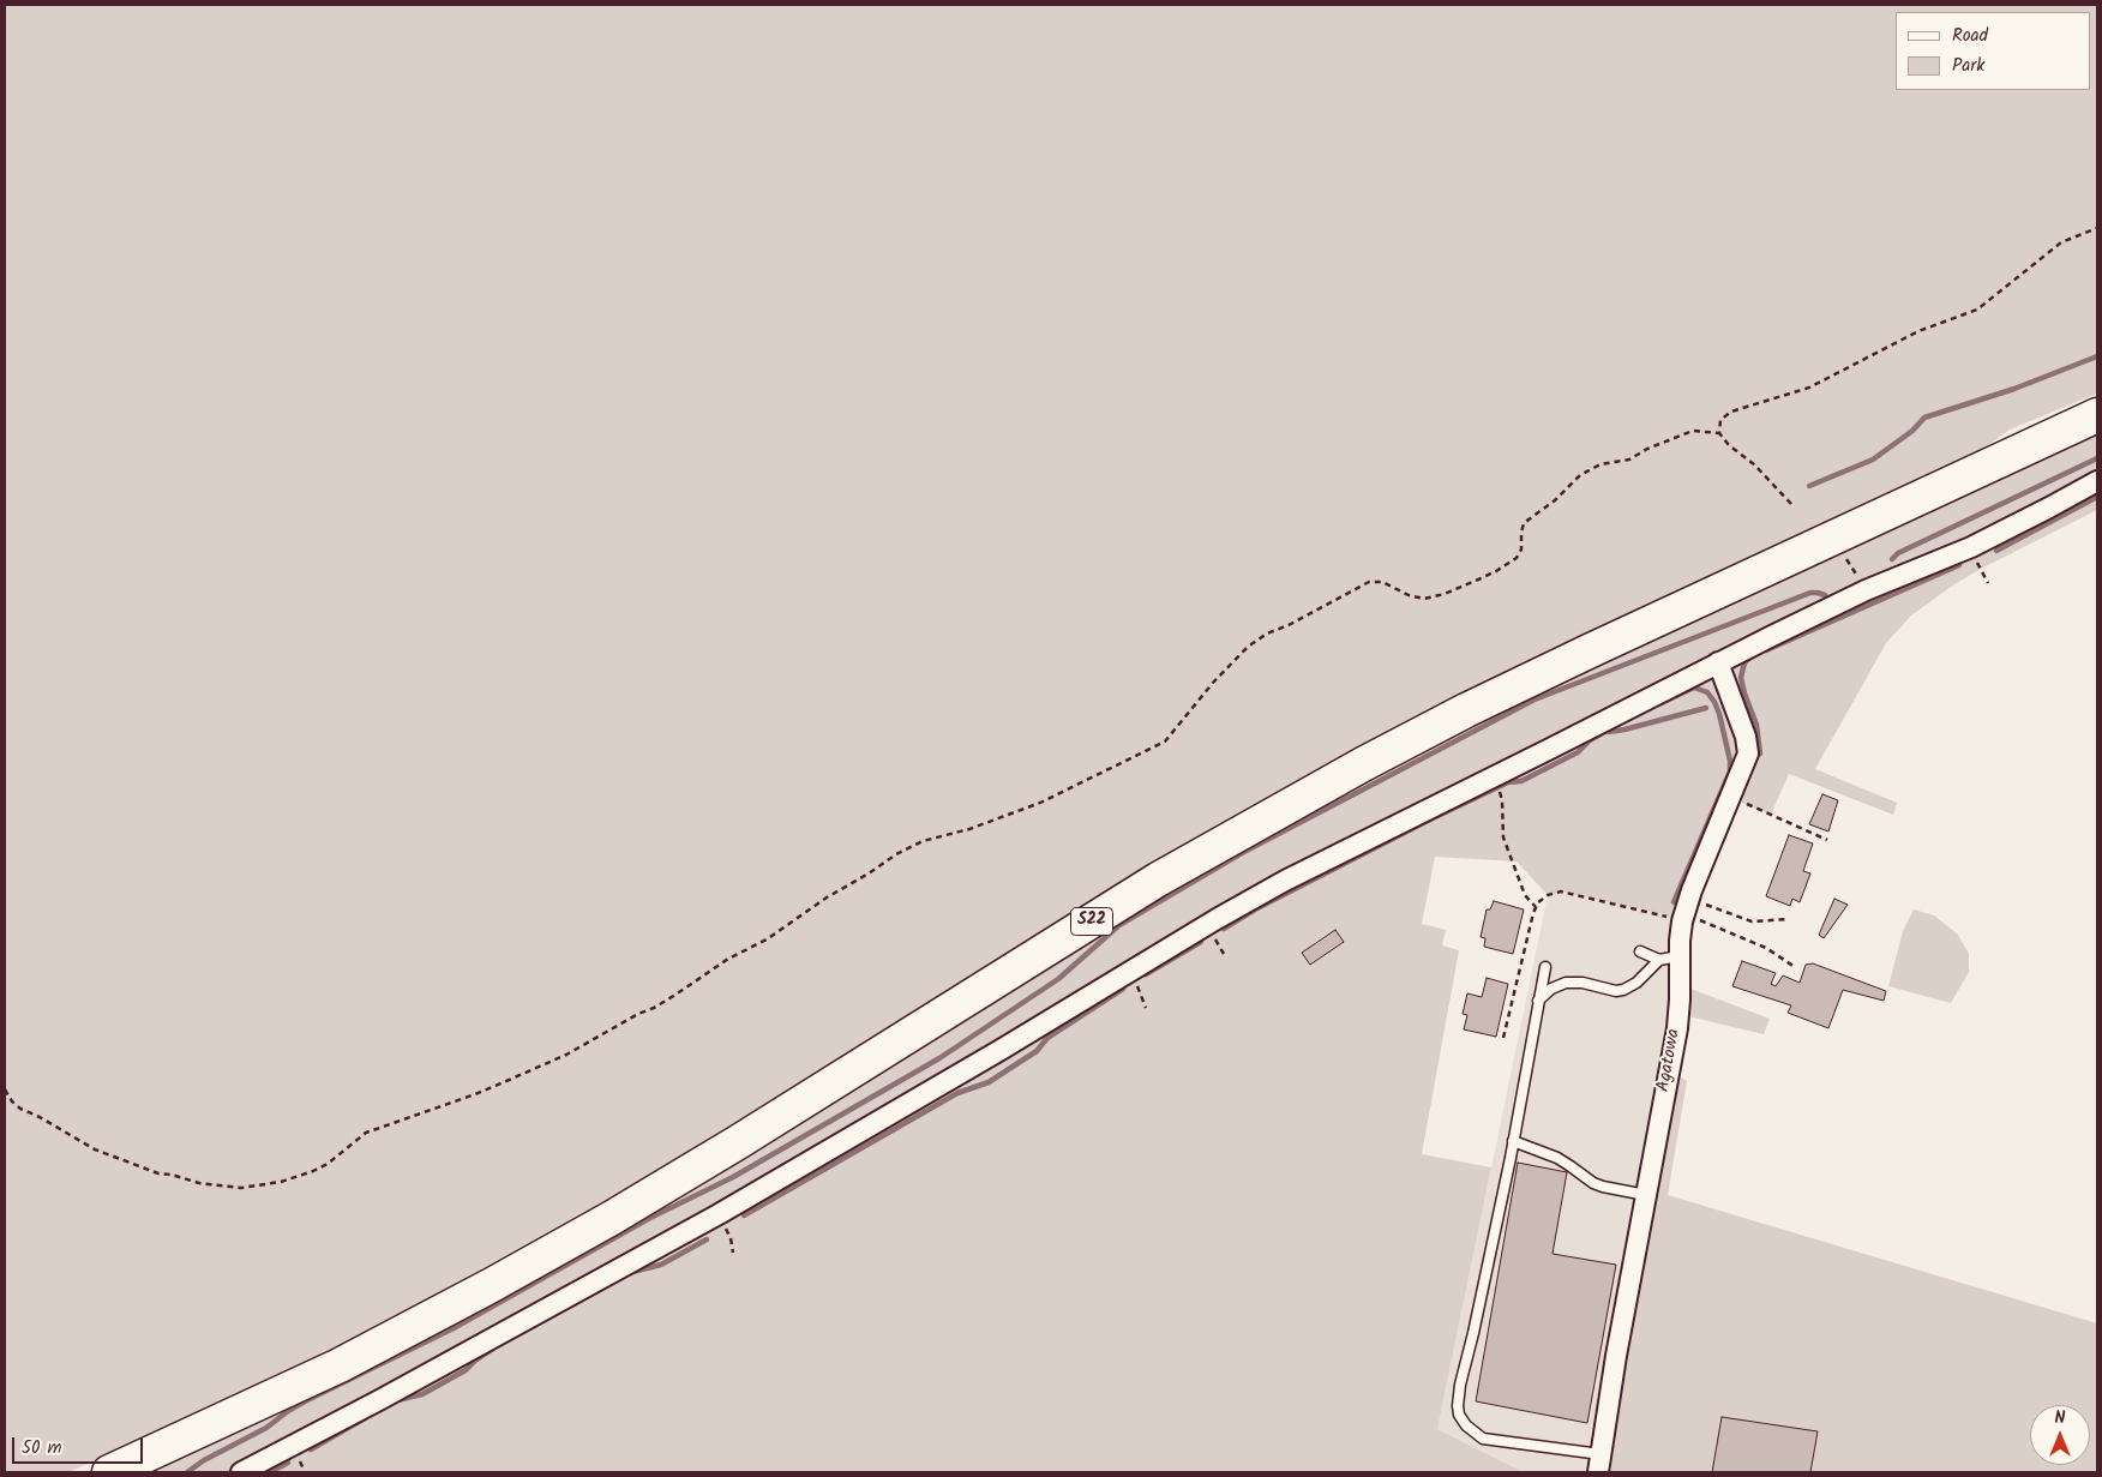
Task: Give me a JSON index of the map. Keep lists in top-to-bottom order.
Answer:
{
  "streets": {
    "highway": ["S22"],
    "street": ["Agatowa"]
  },
  "legend": ["Road", "Park"],
  "scale_bar": "50 m",
  "north": "top"
}
